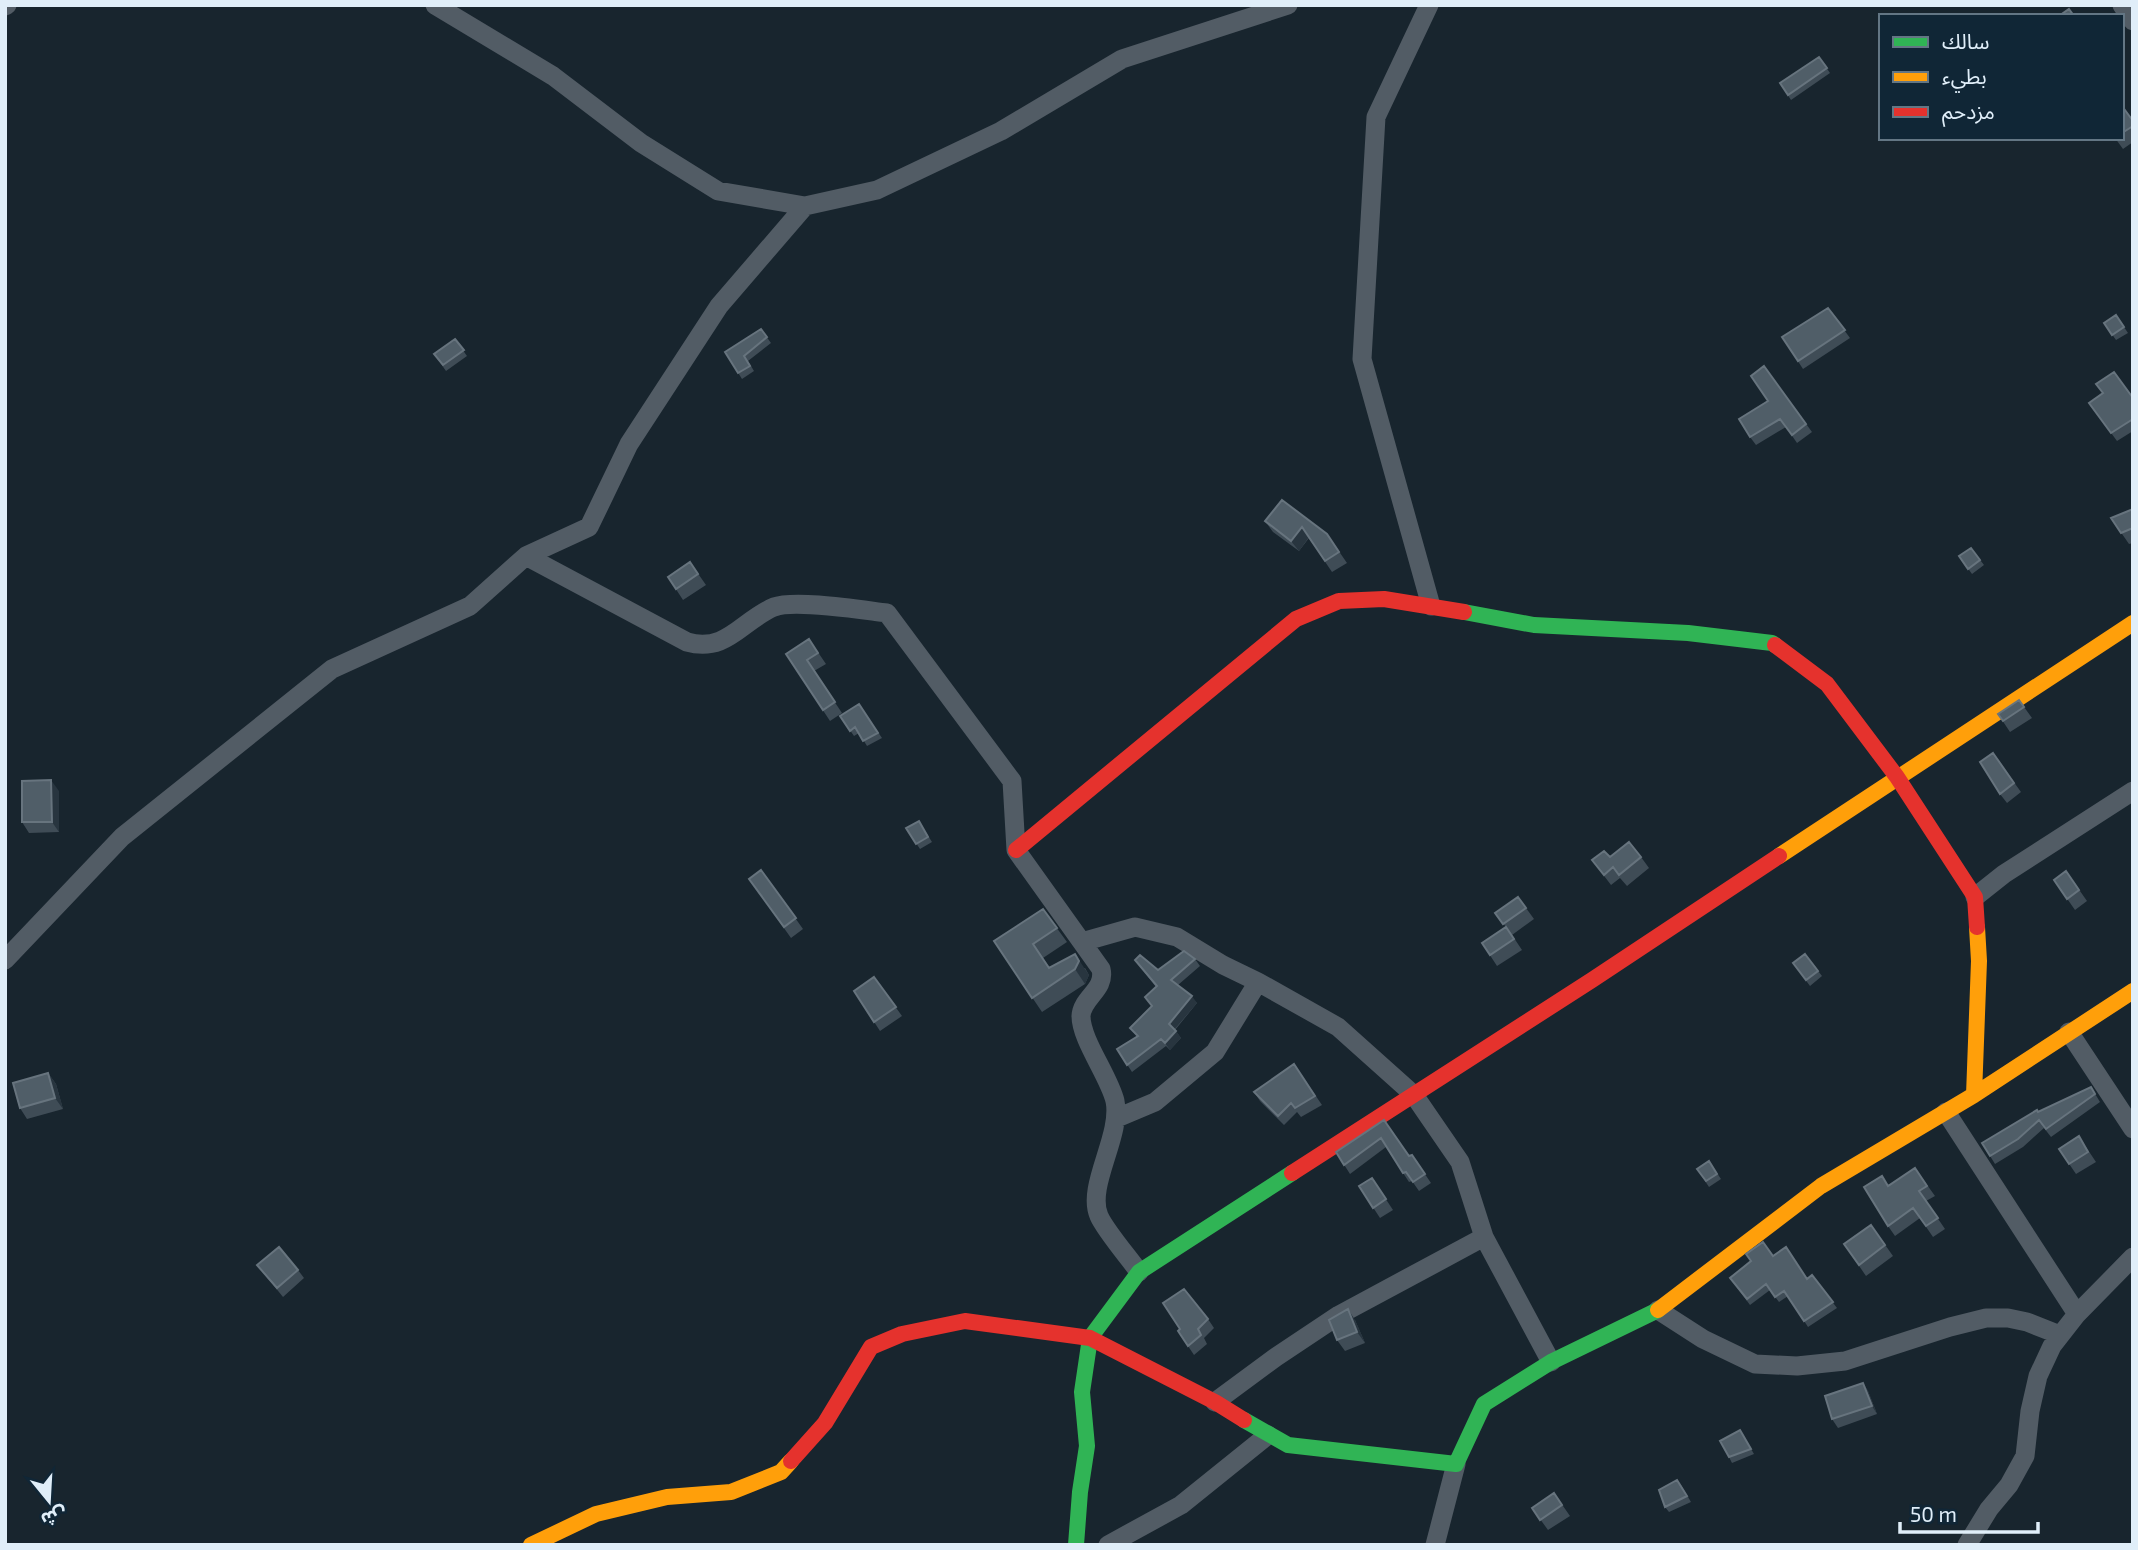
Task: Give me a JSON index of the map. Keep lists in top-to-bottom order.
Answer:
{
  "legend": ["سالك", "بطيء", "مزدحم"],
  "scale_bar": "50 m",
  "north": "bottom"
}
